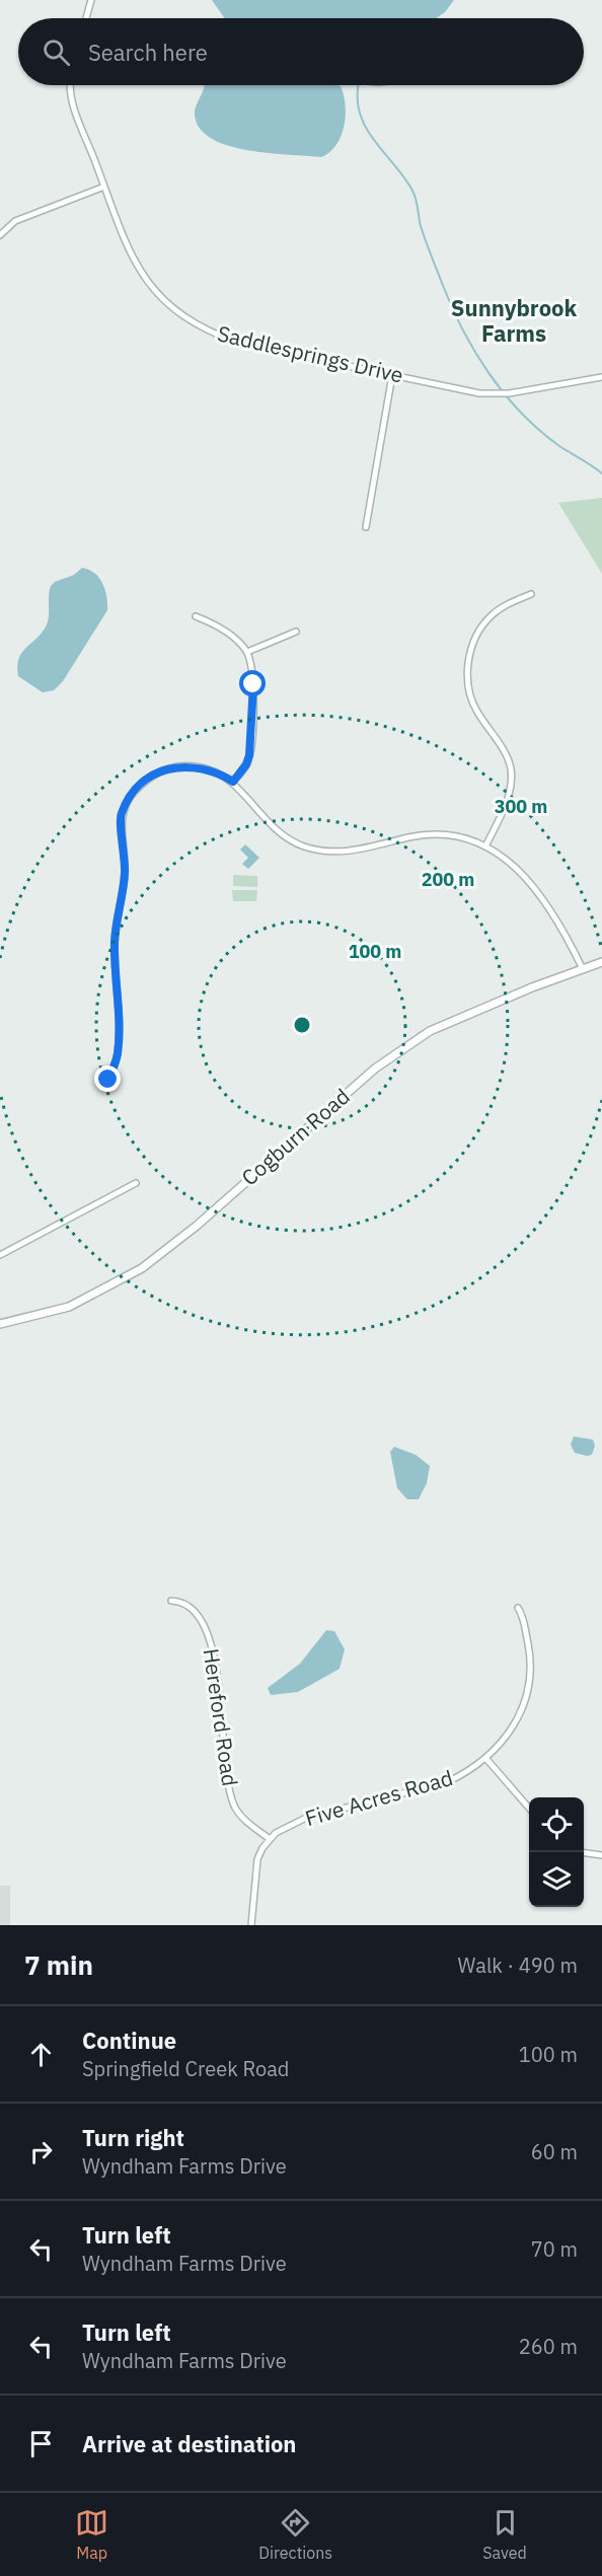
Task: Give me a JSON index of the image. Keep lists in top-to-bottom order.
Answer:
{
  "streets": {
    "street": [
      "Saddlesprings Drive",
      "Cogburn Road",
      "Hereford Road",
      "Five Acres Road"
    ]
  },
  "crossings": [
    ["Hereford Road", "Five Acres Road"]
  ],
  "districts": ["Sunnybrook Farms"],
  "page": {
    "search": "Search here",
    "heading": ["7 min", "Walk · 490 m"],
    "list": [
      ["Continue", "Springfield Creek Road", "100 m"],
      ["Turn right", "Wyndham Farms Drive", "60 m"],
      ["Turn left", "Wyndham Farms Drive", "70 m"],
      ["Turn left", "Wyndham Farms Drive", "260 m"],
      "Arrive at destination"
    ],
    "nav": ["Map", "Directions", "Saved"]
  },
  "rings": ["300 m", "200 m", "100 m"]
}
